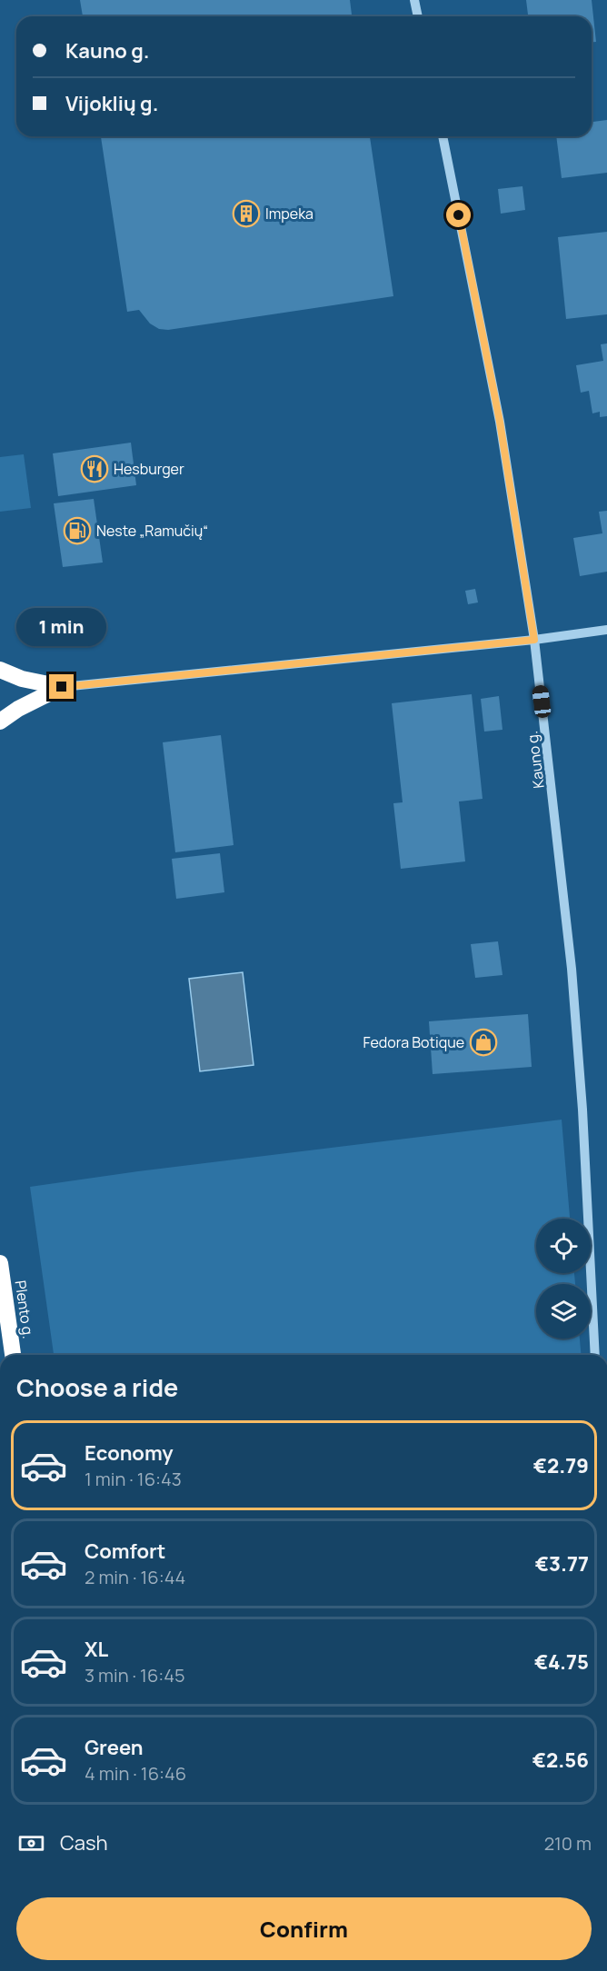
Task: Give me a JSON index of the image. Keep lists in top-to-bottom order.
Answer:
{
  "streets": {
    "highway": ["Plento g."],
    "street": ["Kauno g."]
  },
  "places": {
    "building": ["Impeka"],
    "restaurant": ["Hesburger"],
    "fuel station": ["Neste „Ramučių“"],
    "shop": ["Fedora Botique"]
  },
  "page": {
    "banner": ["Kauno g.", "Vijoklių g."],
    "bubble": "1 min",
    "heading": "Choose a ride",
    "list": [
      {
        "name": "Economy",
        "note": "1 min · 16:43",
        "value": "€2.79"
      },
      {
        "name": "Comfort",
        "note": "2 min · 16:44",
        "value": "€3.77"
      },
      {
        "name": "XL",
        "note": "3 min · 16:45",
        "value": "€4.75"
      },
      {
        "name": "Green",
        "note": "4 min · 16:46",
        "value": "€2.56"
      }
    ],
    "pay": ["Cash", "210 m"],
    "buttons": "Confirm"
  }
}
